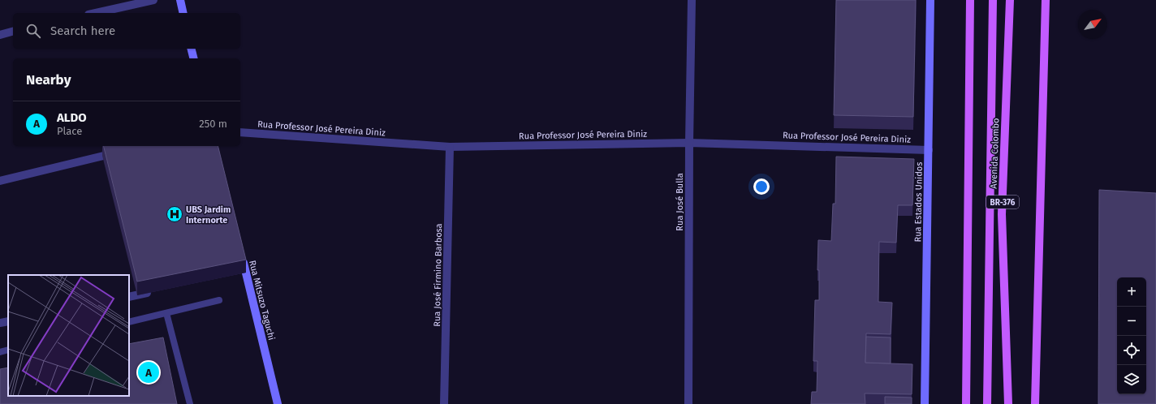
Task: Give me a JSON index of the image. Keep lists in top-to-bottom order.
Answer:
{
  "streets": {
    "main road": ["Avenida Colombo", "BR-376"],
    "street": [
      "Rua Professor José Pereira Diniz",
      "Rua José Bulla",
      "Rua Estados Unidos",
      "Rua José Firmino Barbosa",
      "Rua Mitsuzo Taguchi"
    ]
  },
  "crossings": [
    ["Rua Professor José Pereira Diniz", "Rua José Bulla"],
    ["Rua Professor José Pereira Diniz", "Rua Estados Unidos"],
    ["Rua Professor José Pereira Diniz", "Rua José Firmino Barbosa"]
  ],
  "places": {
    "hospital": ["UBS Jardim Internorte"]
  },
  "north": "top right",
  "page": {
    "search": "Search here",
    "heading": "Nearby",
    "list": [
      {
        "mark": "A",
        "name": "ALDO",
        "note": "Place",
        "value": "250 m"
      }
    ],
    "map_buttons": ["+", "−"],
    "pins": "A"
  }
}
